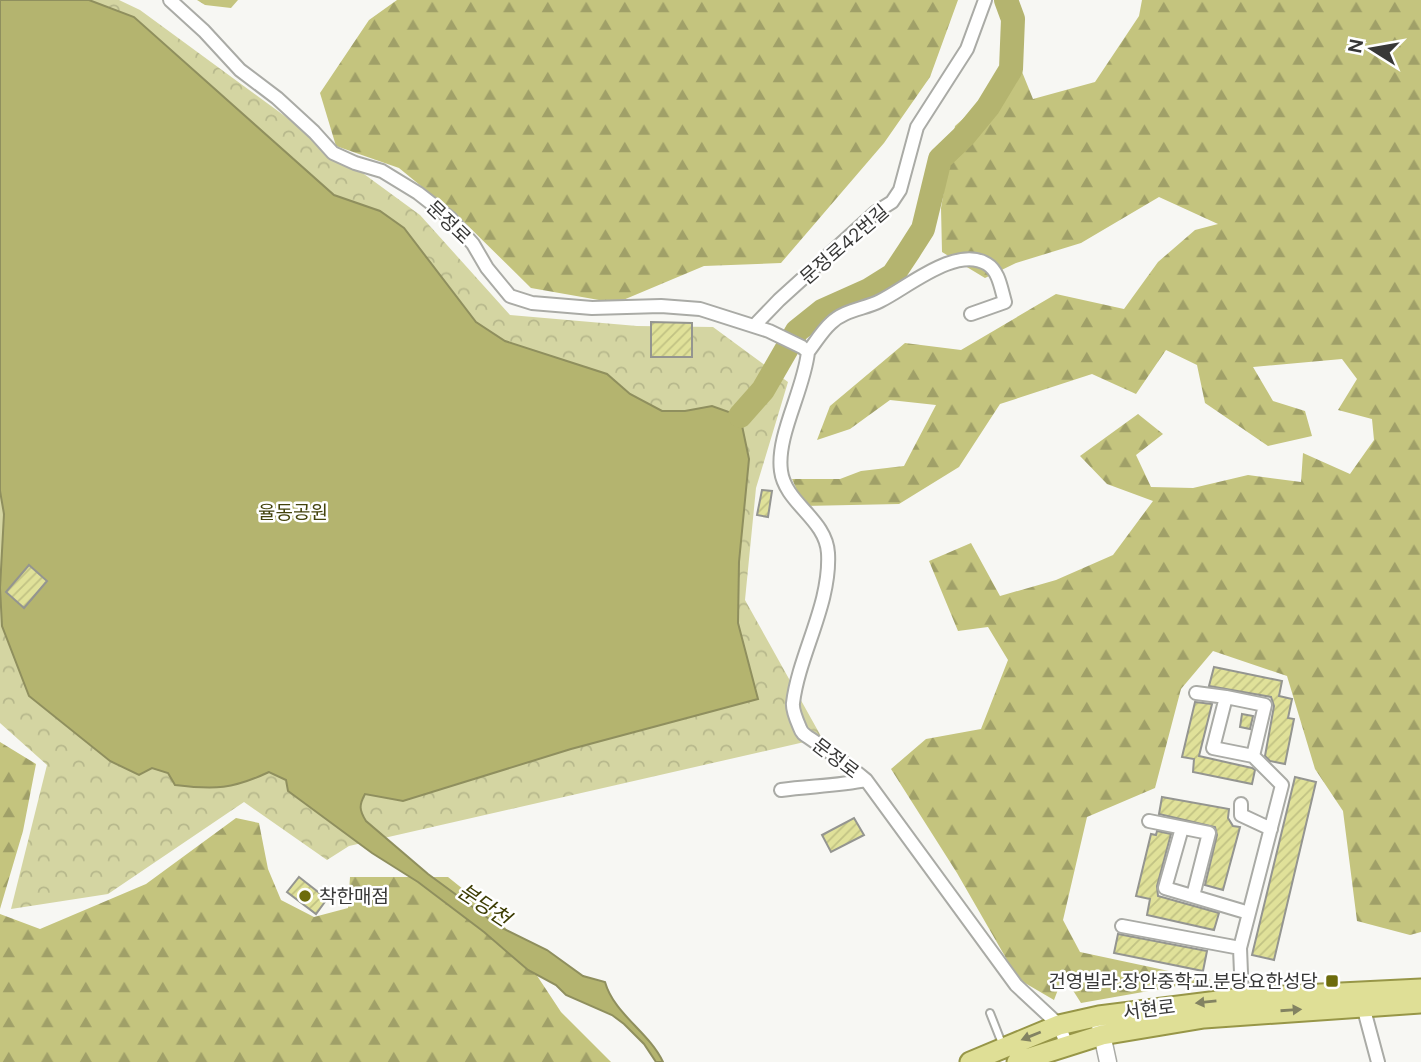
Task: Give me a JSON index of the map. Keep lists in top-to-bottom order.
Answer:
{
  "streets": {
    "main road": ["서현로"],
    "street": ["문정로", "문정로42번길"]
  },
  "crossings": [
    ["문정로", "문정로42번길"],
    ["문정로", "서현로"]
  ],
  "water": ["분당천"],
  "parks": ["율동공원"],
  "places": {
    "other": ["착한매점"],
    "transit": ["건영빌라.장안중학교.분당요한성당"]
  },
  "north": "left"
}
